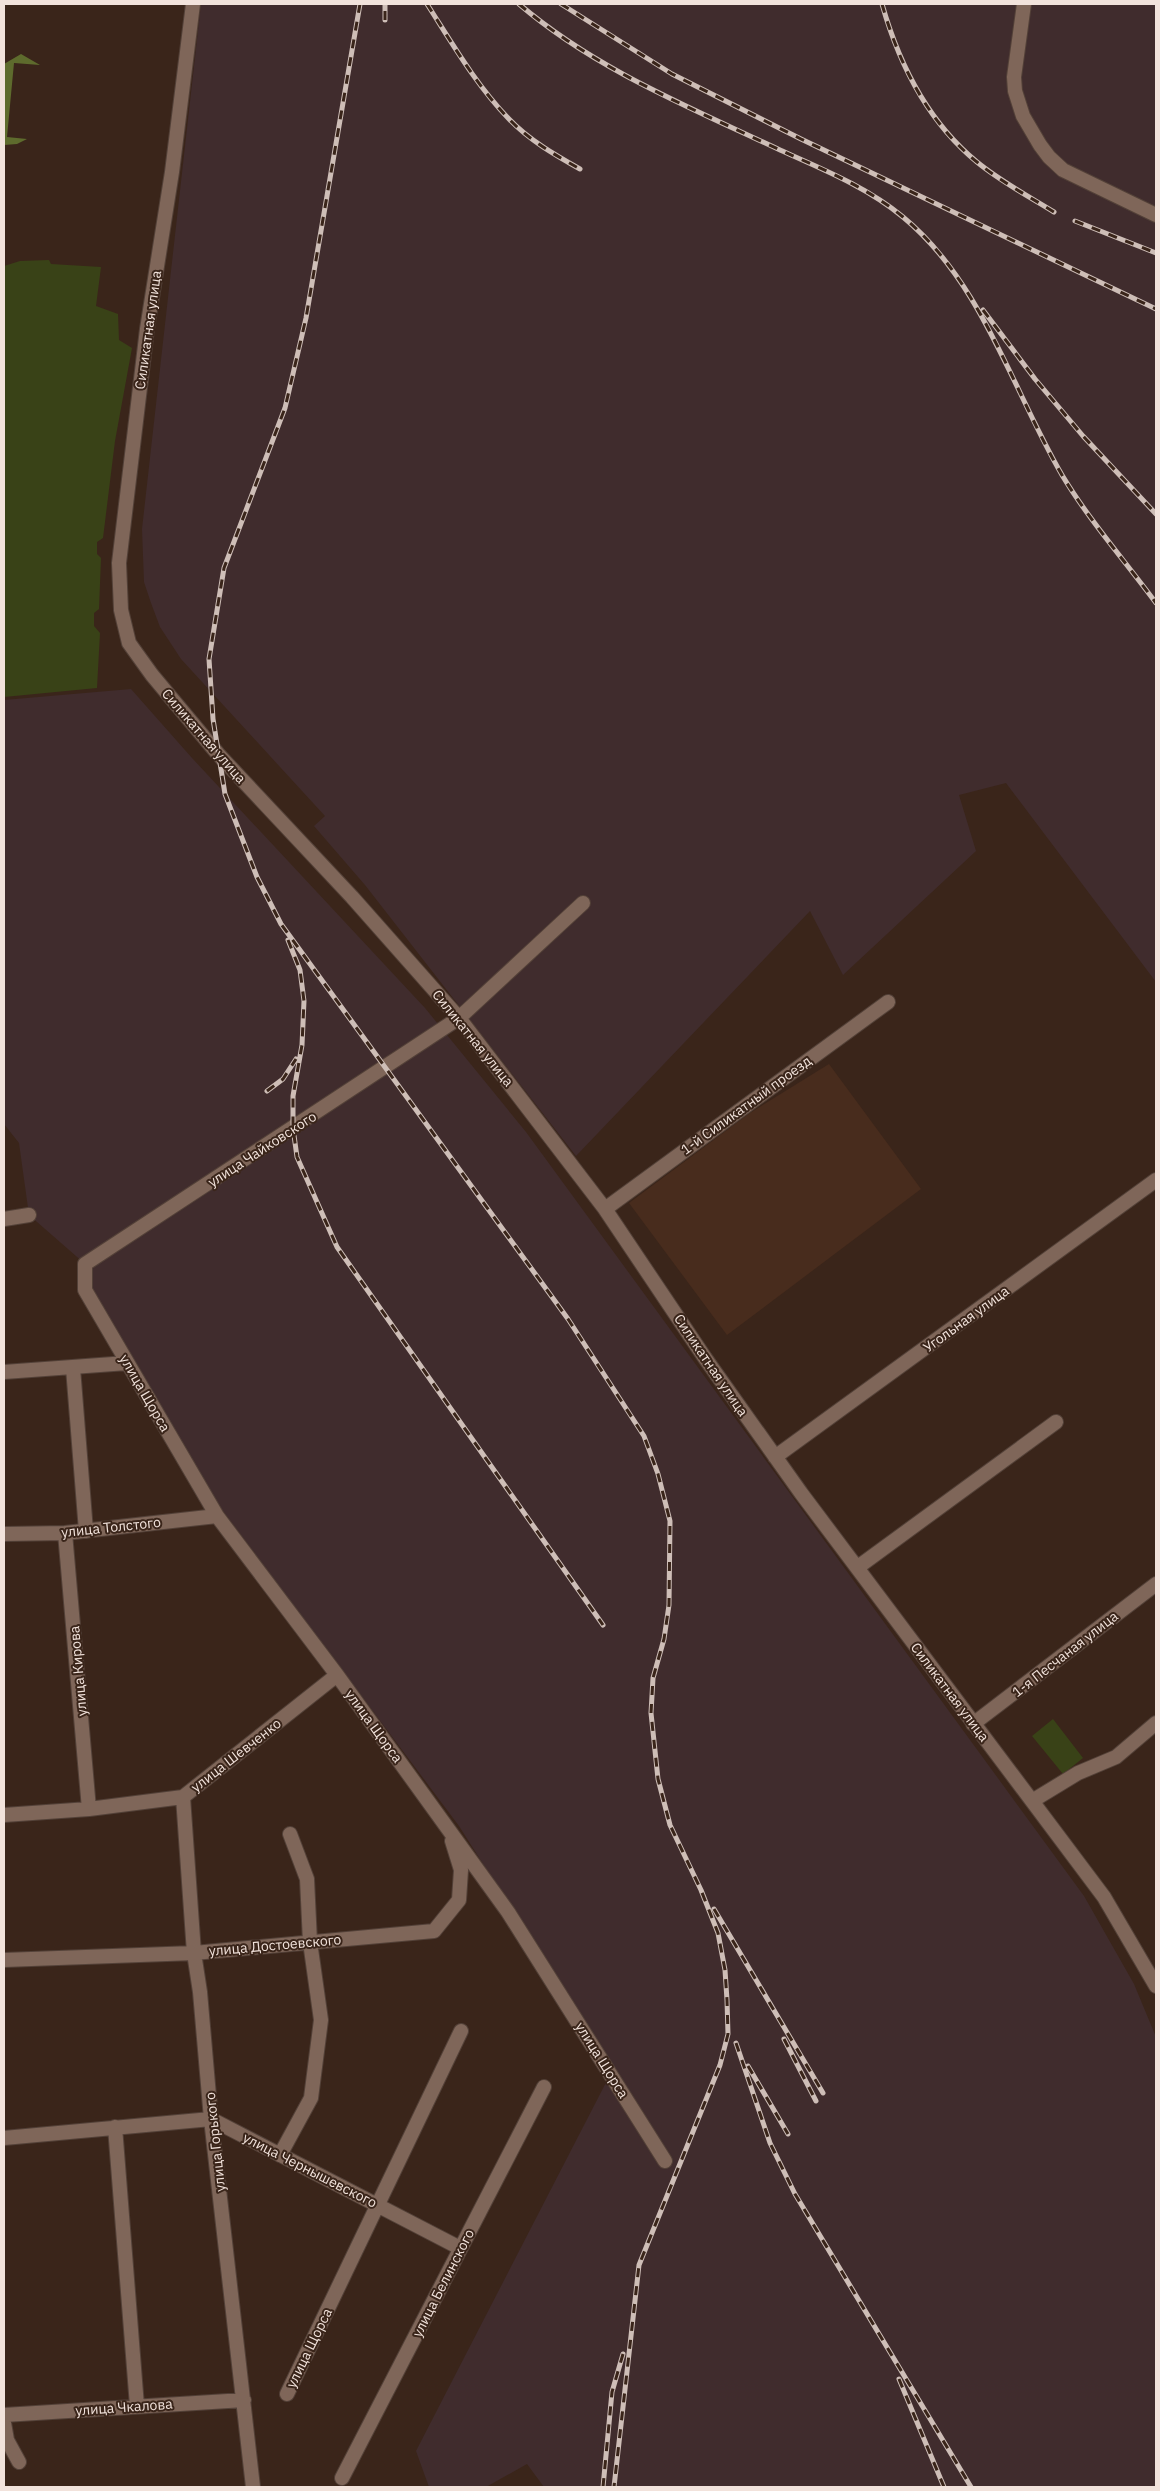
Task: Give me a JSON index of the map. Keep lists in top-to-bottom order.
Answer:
{
  "streets": {
    "street": [
      "Силикатная улица",
      "1-й Силикатный проезд",
      "улица Чайковского",
      "Угольная улица",
      "улица Щорса",
      "улица Толстого",
      "1-я Песчаная улица",
      "улица Кирова",
      "улица Шевченко",
      "улица Достоевского",
      "улица Горького",
      "улица Чернышевского",
      "улица Белинского",
      "улица Чкалова"
    ]
  },
  "crossings": [
    ["Силикатная улица", "1-й Силикатный проезд"],
    ["Силикатная улица", "улица Чайковского"],
    ["Силикатная улица", "Угольная улица"],
    ["Силикатная улица", "1-я Песчаная улица"],
    ["улица Чайковского", "улица Щорса"],
    ["улица Щорса", "улица Толстого"],
    ["улица Щорса", "улица Шевченко"],
    ["улица Щорса", "улица Достоевского"],
    ["улица Щорса", "улица Чернышевского"],
    ["улица Толстого", "улица Кирова"],
    ["улица Кирова", "улица Шевченко"],
    ["улица Шевченко", "улица Горького"],
    ["улица Достоевского", "улица Горького"],
    ["улица Горького", "улица Чернышевского"],
    ["улица Горького", "улица Чкалова"],
    ["улица Чернышевского", "улица Белинского"]
  ]
}
